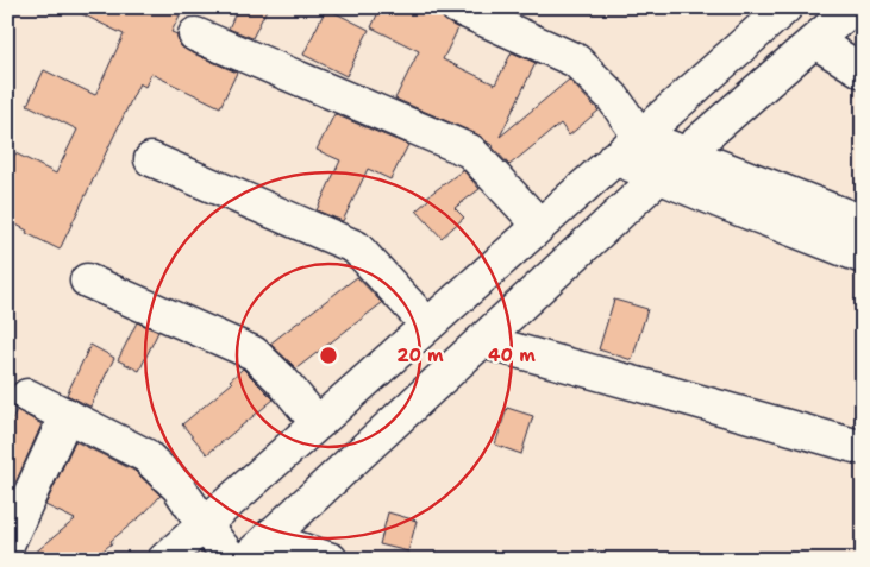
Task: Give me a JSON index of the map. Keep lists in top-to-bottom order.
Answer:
{
  "rings": ["20 m", "40 m"]
}
